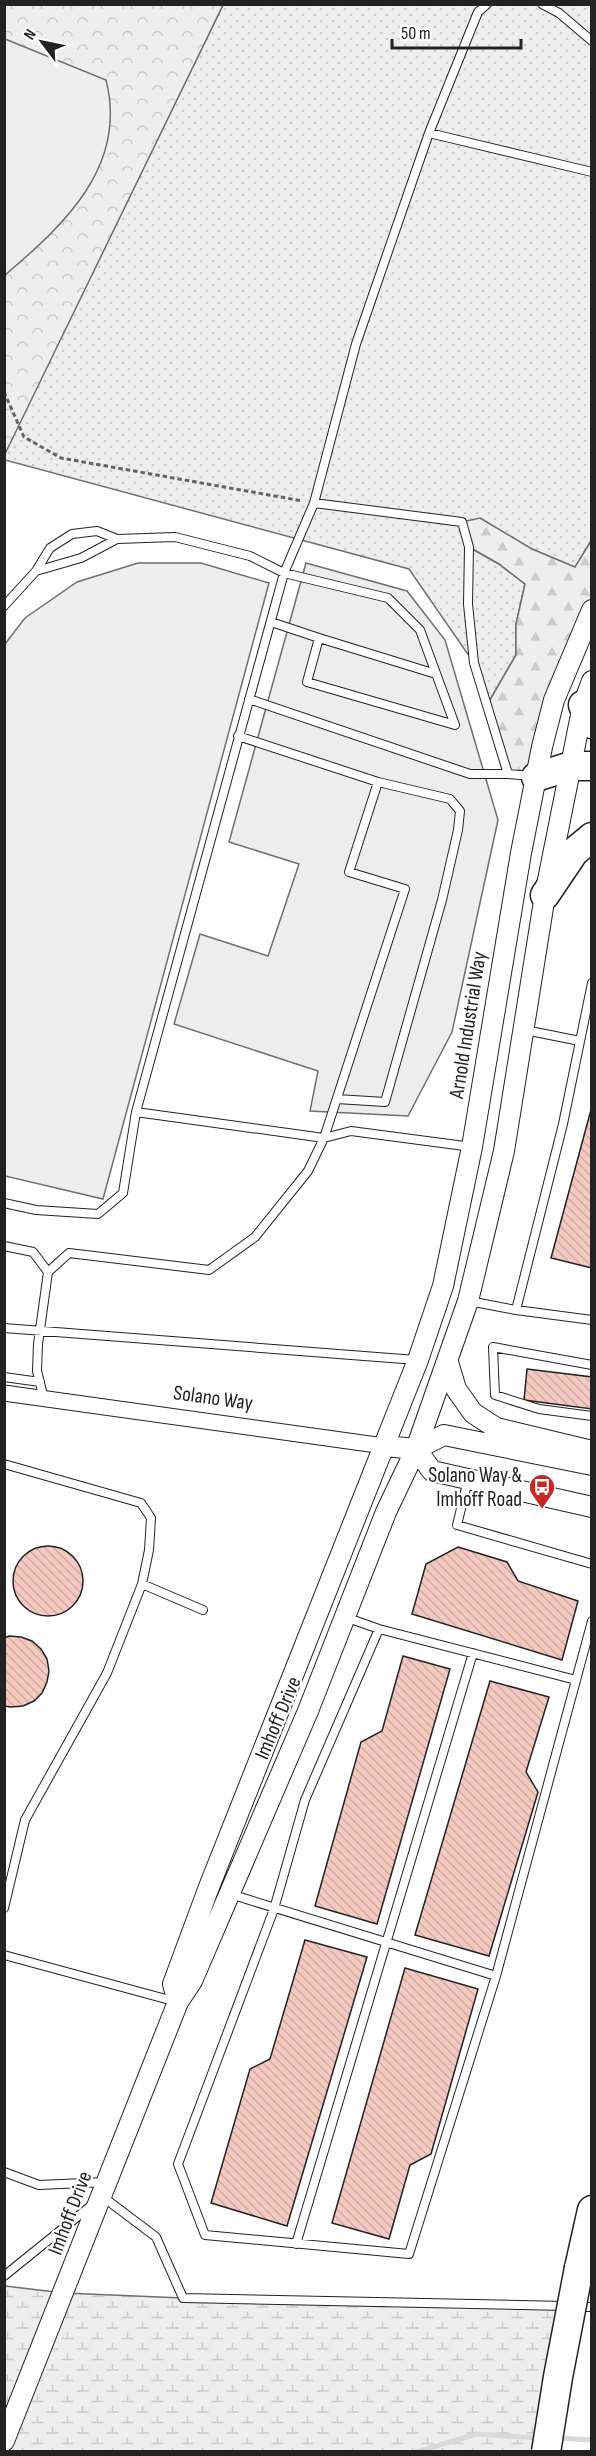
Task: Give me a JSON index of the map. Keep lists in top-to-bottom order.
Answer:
{
  "streets": {
    "street": ["Arnold Industrial Way", "Solano Way", "Imhoff Drive"]
  },
  "crossings": [
    ["Arnold Industrial Way", "Solano Way"],
    ["Arnold Industrial Way", "Imhoff Drive"],
    ["Solano Way", "Imhoff Drive"]
  ],
  "places": {
    "bus stop": ["Solano Way & Imhoff Road"]
  },
  "scale_bar": "50 m",
  "north": "top left"
}
